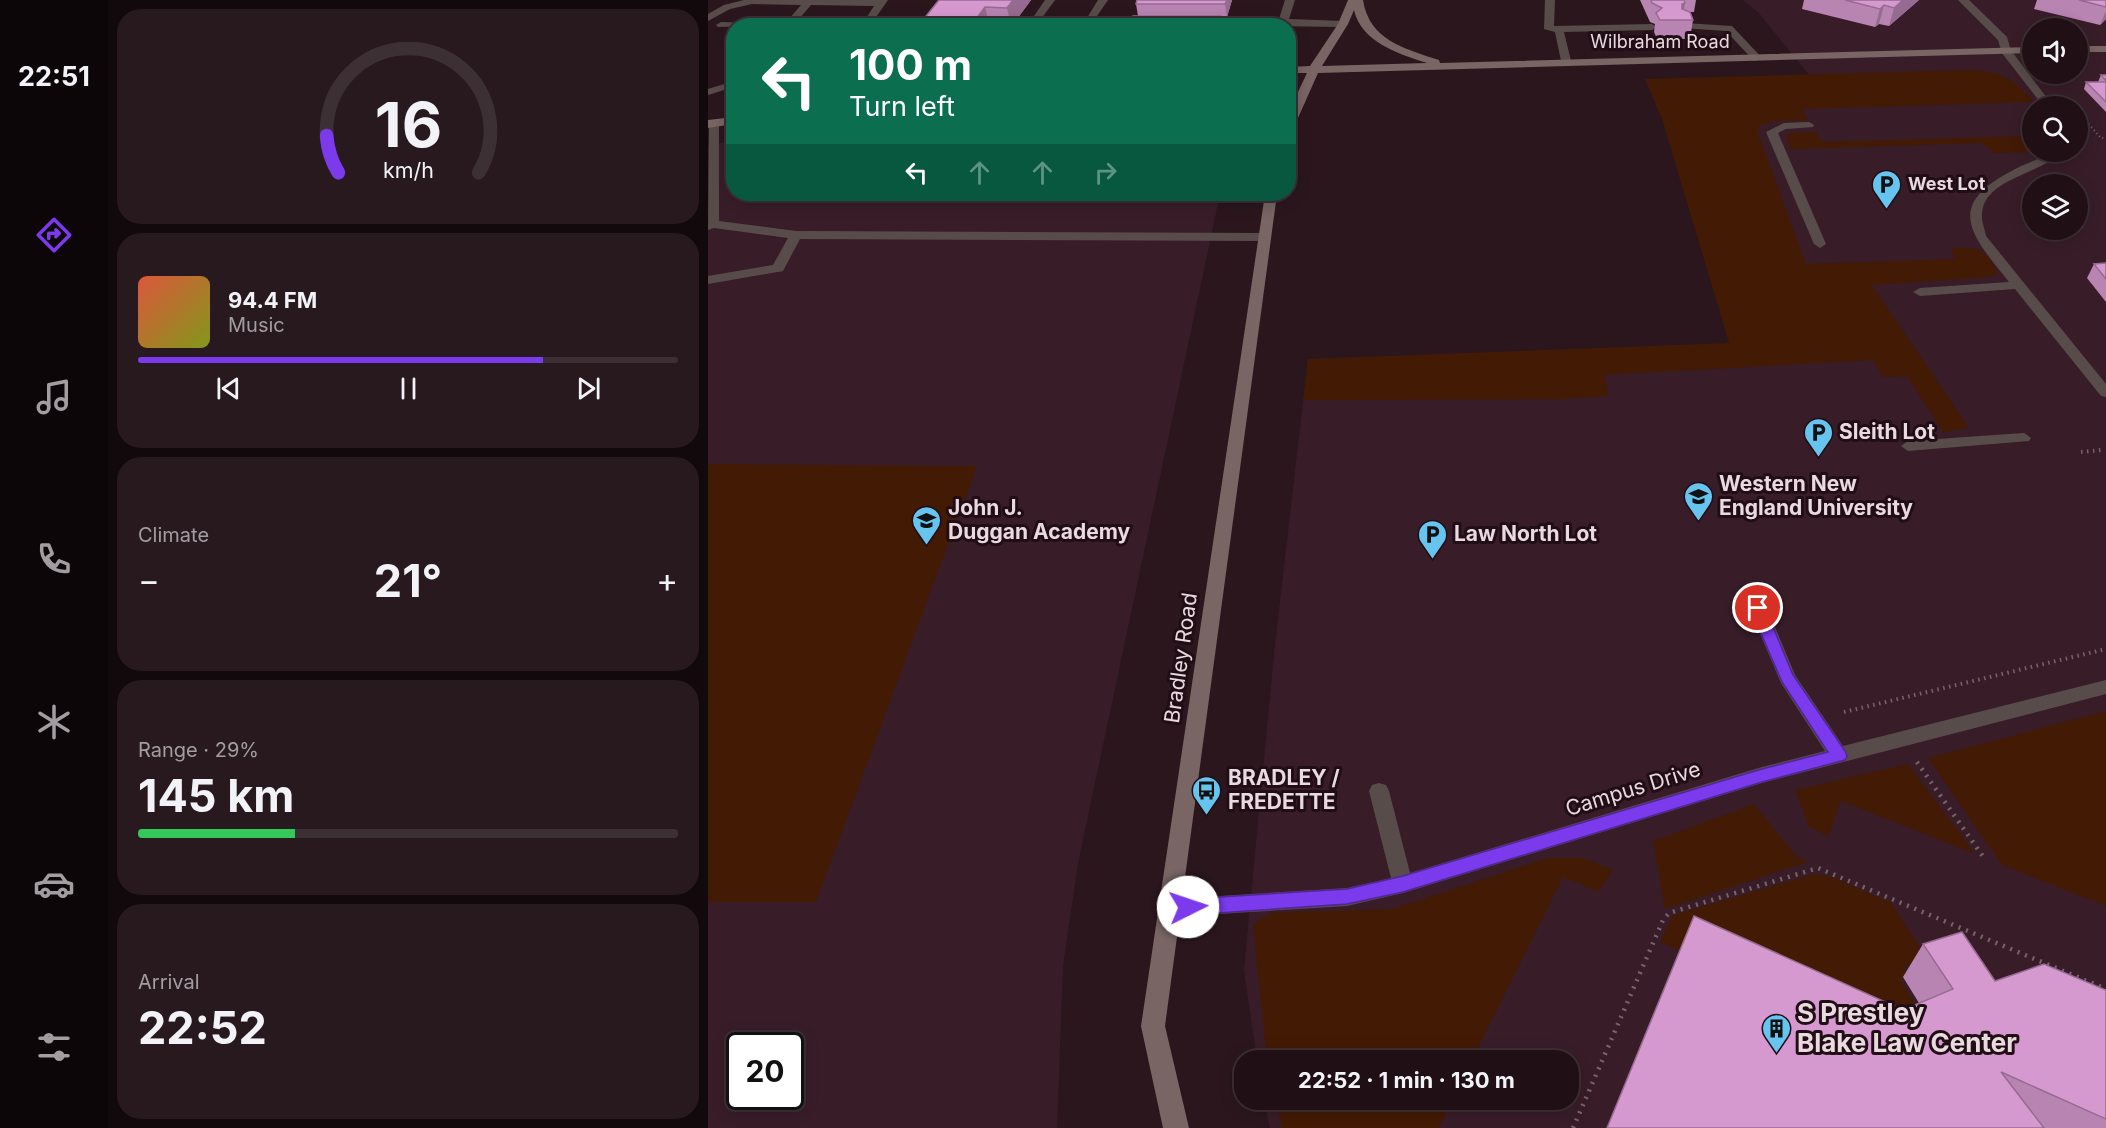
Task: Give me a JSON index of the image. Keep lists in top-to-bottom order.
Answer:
{
  "streets": {
    "main road": ["Wilbraham Road", "Bradley Road"],
    "lane": ["Campus Drive"]
  },
  "crossings": [
    ["Bradley Road", "Campus Drive"]
  ],
  "places": {
    "parking": ["West Lot", "Sleith Lot", "Law North Lot"],
    "school or university": ["Western New England University", "John J. Duggan Academy"],
    "bus stop": ["BRADLEY / FREDETTE"],
    "building": ["S Prestley Blake Law Center"]
  },
  "page": {
    "tabs": "22:51",
    "turn": ["100 m", "Turn left"],
    "song": ["94.4 FM", "Music"],
    "tile": [
      "Climate",
      ["Range · 29%", "145 km"],
      ["Arrival", "22:52"]
    ],
    "heat": ["−", "21°", "+"],
    "limit": "20",
    "trip": "22:52 · 1 min · 130 m",
    "gauge": ["16", "km/h"]
  }
}
